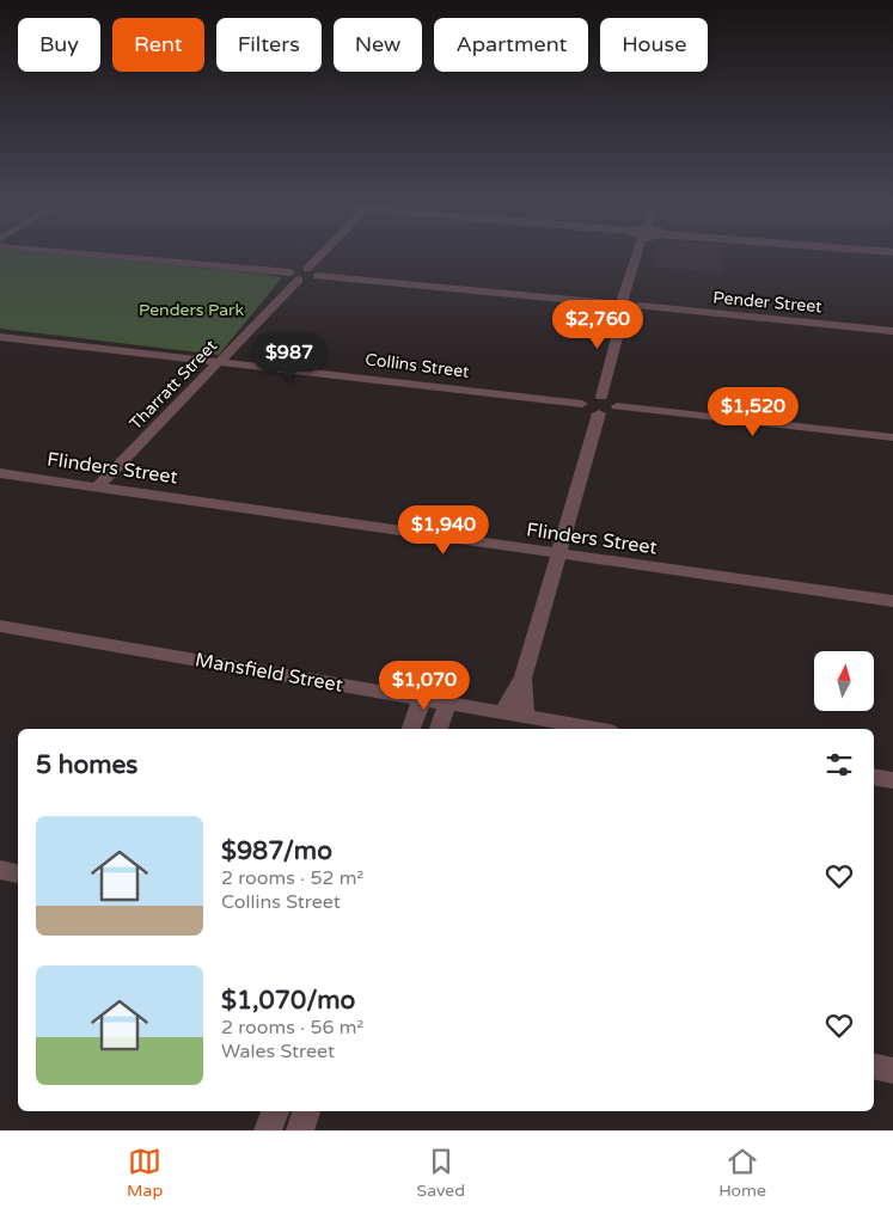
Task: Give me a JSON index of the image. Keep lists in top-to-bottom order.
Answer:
{
  "streets": {
    "street": [
      "Pender Street",
      "Collins Street",
      "Tharratt Street",
      "Flinders Street",
      "Mansfield Street"
    ]
  },
  "crossings": [
    ["Collins Street", "Tharratt Street"],
    ["Tharratt Street", "Flinders Street"]
  ],
  "parks": ["Penders Park"],
  "north": "top",
  "page": {
    "chip": [
      "Buy",
      "Rent",
      "Filters",
      "New",
      "Apartment",
      "House"
    ],
    "price": [
      "$2,760",
      "$987",
      "$1,520",
      "$1,940",
      "$1,070"
    ],
    "heading": "5 homes",
    "list": [
      {
        "name": "$987/mo",
        "note": "2 rooms · 52 m² · Collins Street"
      },
      {
        "name": "$1,070/mo",
        "note": "2 rooms · 56 m² · Wales Street"
      }
    ],
    "tabs": ["Map", "Saved", "Home"]
  }
}
